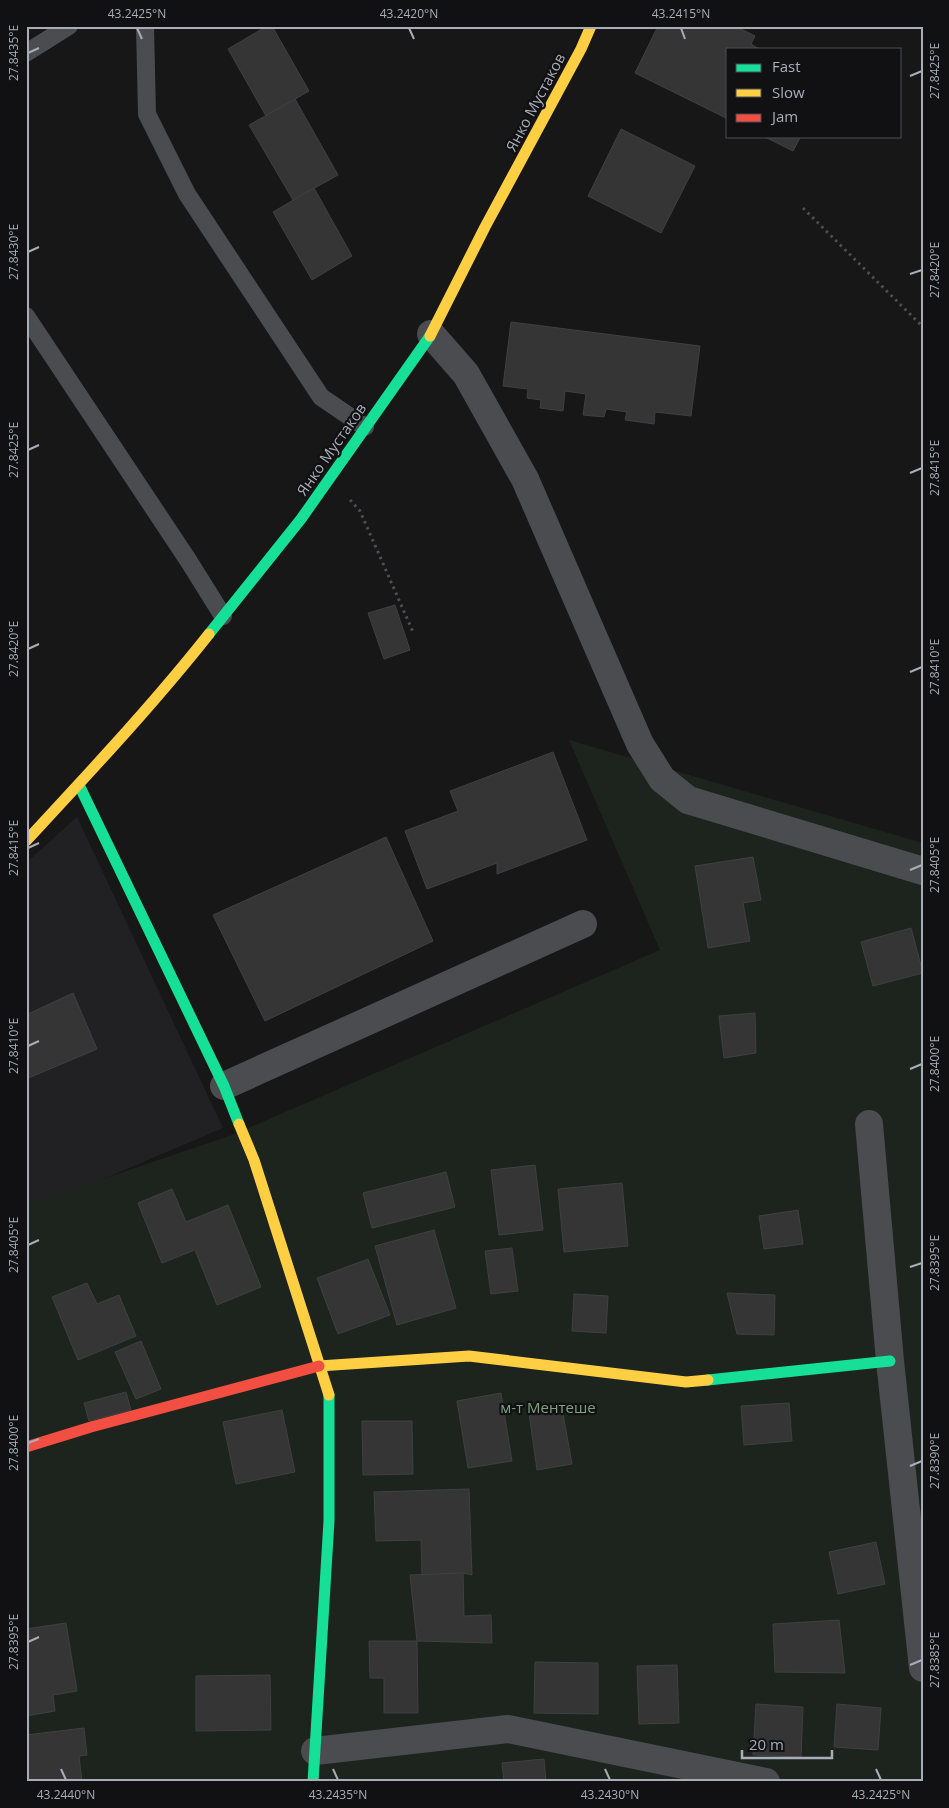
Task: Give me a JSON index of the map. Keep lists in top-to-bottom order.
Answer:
{
  "streets": {
    "street": ["Янко Мустаков"]
  },
  "parks": ["м-т Ментeше"],
  "legend": ["Fast", "Slow", "Jam"],
  "scale_bar": "20 m",
  "coordinates": [
    "43.2425°N",
    "43.2420°N",
    "43.2415°N",
    "27.8435°E",
    "27.8425°E",
    "27.8430°E",
    "27.8420°E",
    "27.8415°E",
    "27.8410°E",
    "27.8405°E",
    "27.8400°E",
    "27.8395°E",
    "27.8390°E",
    "27.8385°E",
    "43.2440°N",
    "43.2435°N",
    "43.2430°N"
  ]
}
